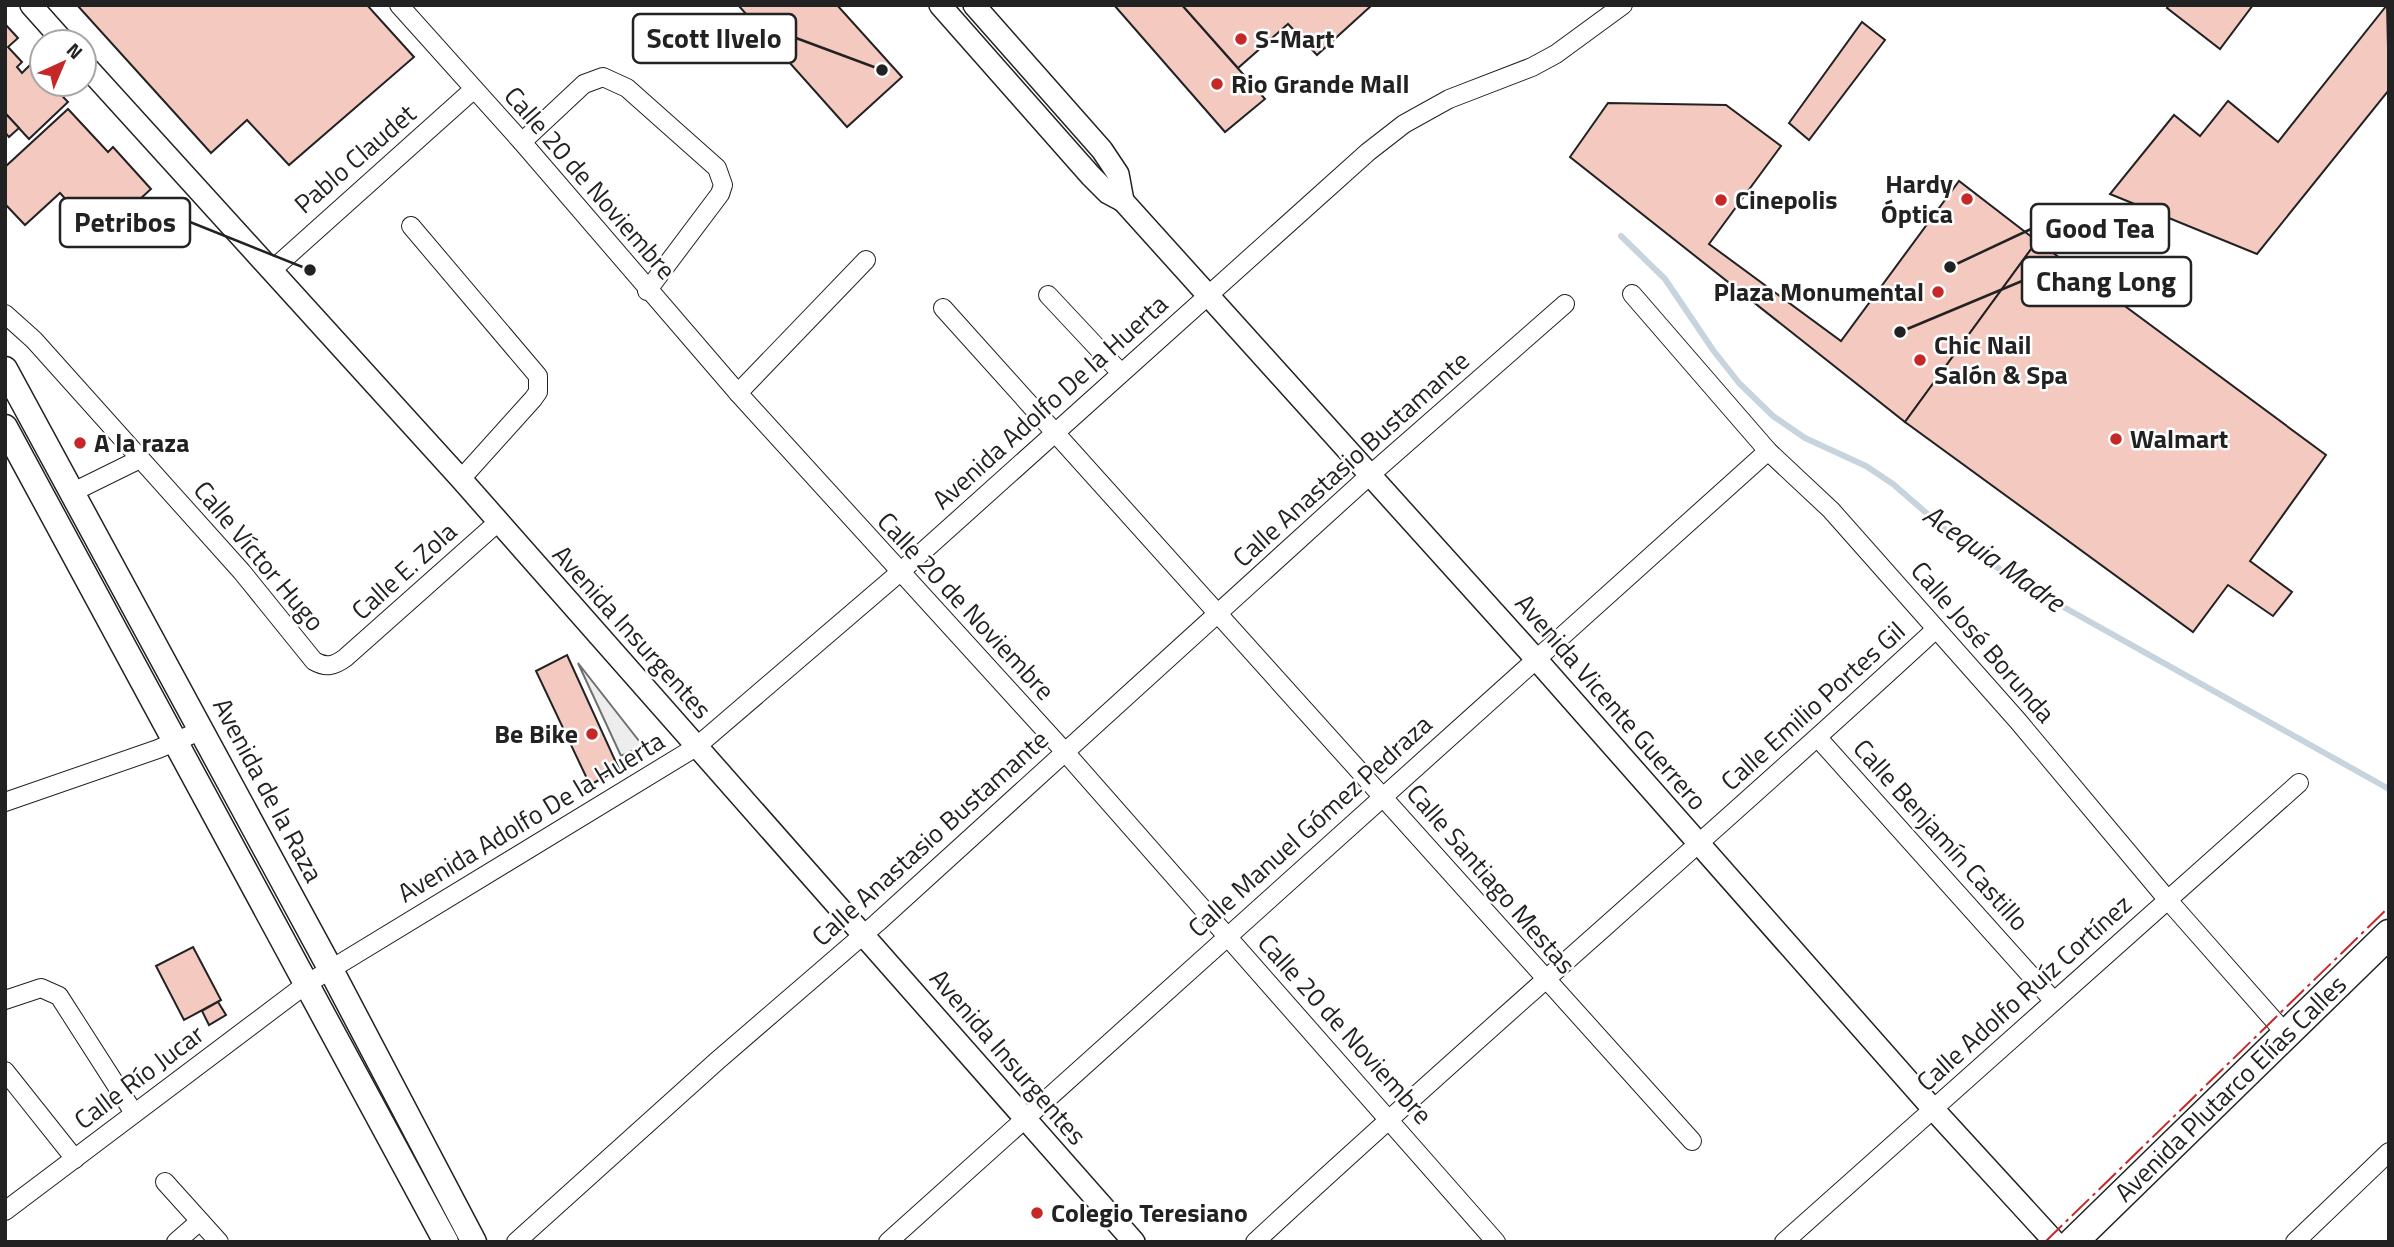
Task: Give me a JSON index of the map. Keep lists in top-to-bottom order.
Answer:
{
  "streets": {
    "main road": ["Avenida de la Raza", "Avenida Plutarco Elías Calles"],
    "street": [
      "Pablo Claudet",
      "Calle 20 de Noviembre",
      "Avenida Adolfo De la Huerta",
      "Calle Anastasio Bustamante",
      "Calle Víctor Hugo",
      "Calle E. Zola",
      "Avenida Insurgentes",
      "Calle José Borunda",
      "Avenida Vicente Guerrero",
      "Calle Emilio Portes Gil",
      "Calle Manuel Gómez Pedraza",
      "Calle Benjamín Castillo",
      "Calle Santiago Mestas",
      "Calle Adolfo Ruíz Cortínez",
      "Calle Río Jucar"
    ]
  },
  "crossings": [
    ["Pablo Claudet", "Calle 20 de Noviembre"],
    ["Pablo Claudet", "Avenida Insurgentes"],
    ["Calle 20 de Noviembre", "Avenida Adolfo De la Huerta"],
    ["Calle 20 de Noviembre", "Calle Anastasio Bustamante"],
    ["Calle 20 de Noviembre", "Calle Emilio Portes Gil"],
    ["Calle 20 de Noviembre", "Calle Manuel Gómez Pedraza"],
    ["Avenida Adolfo De la Huerta", "Avenida Insurgentes"],
    ["Avenida Adolfo De la Huerta", "Avenida Vicente Guerrero"],
    ["Avenida Adolfo De la Huerta", "Avenida de la Raza"],
    ["Avenida Adolfo De la Huerta", "Calle Santiago Mestas"],
    ["Avenida Adolfo De la Huerta", "Calle Río Jucar"],
    ["Calle Anastasio Bustamante", "Avenida Insurgentes"],
    ["Calle Anastasio Bustamante", "Avenida Vicente Guerrero"],
    ["Calle Anastasio Bustamante", "Calle Santiago Mestas"],
    ["Calle Víctor Hugo", "Calle E. Zola"],
    ["Calle E. Zola", "Avenida Insurgentes"],
    ["Avenida Insurgentes", "Calle Manuel Gómez Pedraza"],
    ["Calle José Borunda", "Calle Emilio Portes Gil"],
    ["Calle José Borunda", "Calle Manuel Gómez Pedraza"],
    ["Calle José Borunda", "Calle Adolfo Ruíz Cortínez"],
    ["Calle José Borunda", "Avenida Plutarco Elías Calles"],
    ["Avenida Vicente Guerrero", "Calle Emilio Portes Gil"],
    ["Avenida Vicente Guerrero", "Calle Manuel Gómez Pedraza"],
    ["Avenida Vicente Guerrero", "Calle Adolfo Ruíz Cortínez"],
    ["Calle Emilio Portes Gil", "Calle Benjamín Castillo"],
    ["Calle Emilio Portes Gil", "Calle Santiago Mestas"],
    ["Calle Manuel Gómez Pedraza", "Calle Santiago Mestas"],
    ["Calle Benjamín Castillo", "Calle Adolfo Ruíz Cortínez"]
  ],
  "water": ["Acequia Madre"],
  "places": [
    "S-Mart",
    "Scott Ilvelo",
    "Rio Grande Mall",
    "Hardy Óptica",
    "Cinepolis",
    "Good Tea",
    "Petribos",
    "Plaza Monumental",
    "Chang Long",
    "Chic Nail Salón & Spa",
    "Walmart",
    "A la raza",
    "Be Bike",
    "Colegio Teresiano"
  ],
  "north": "top right"
}
